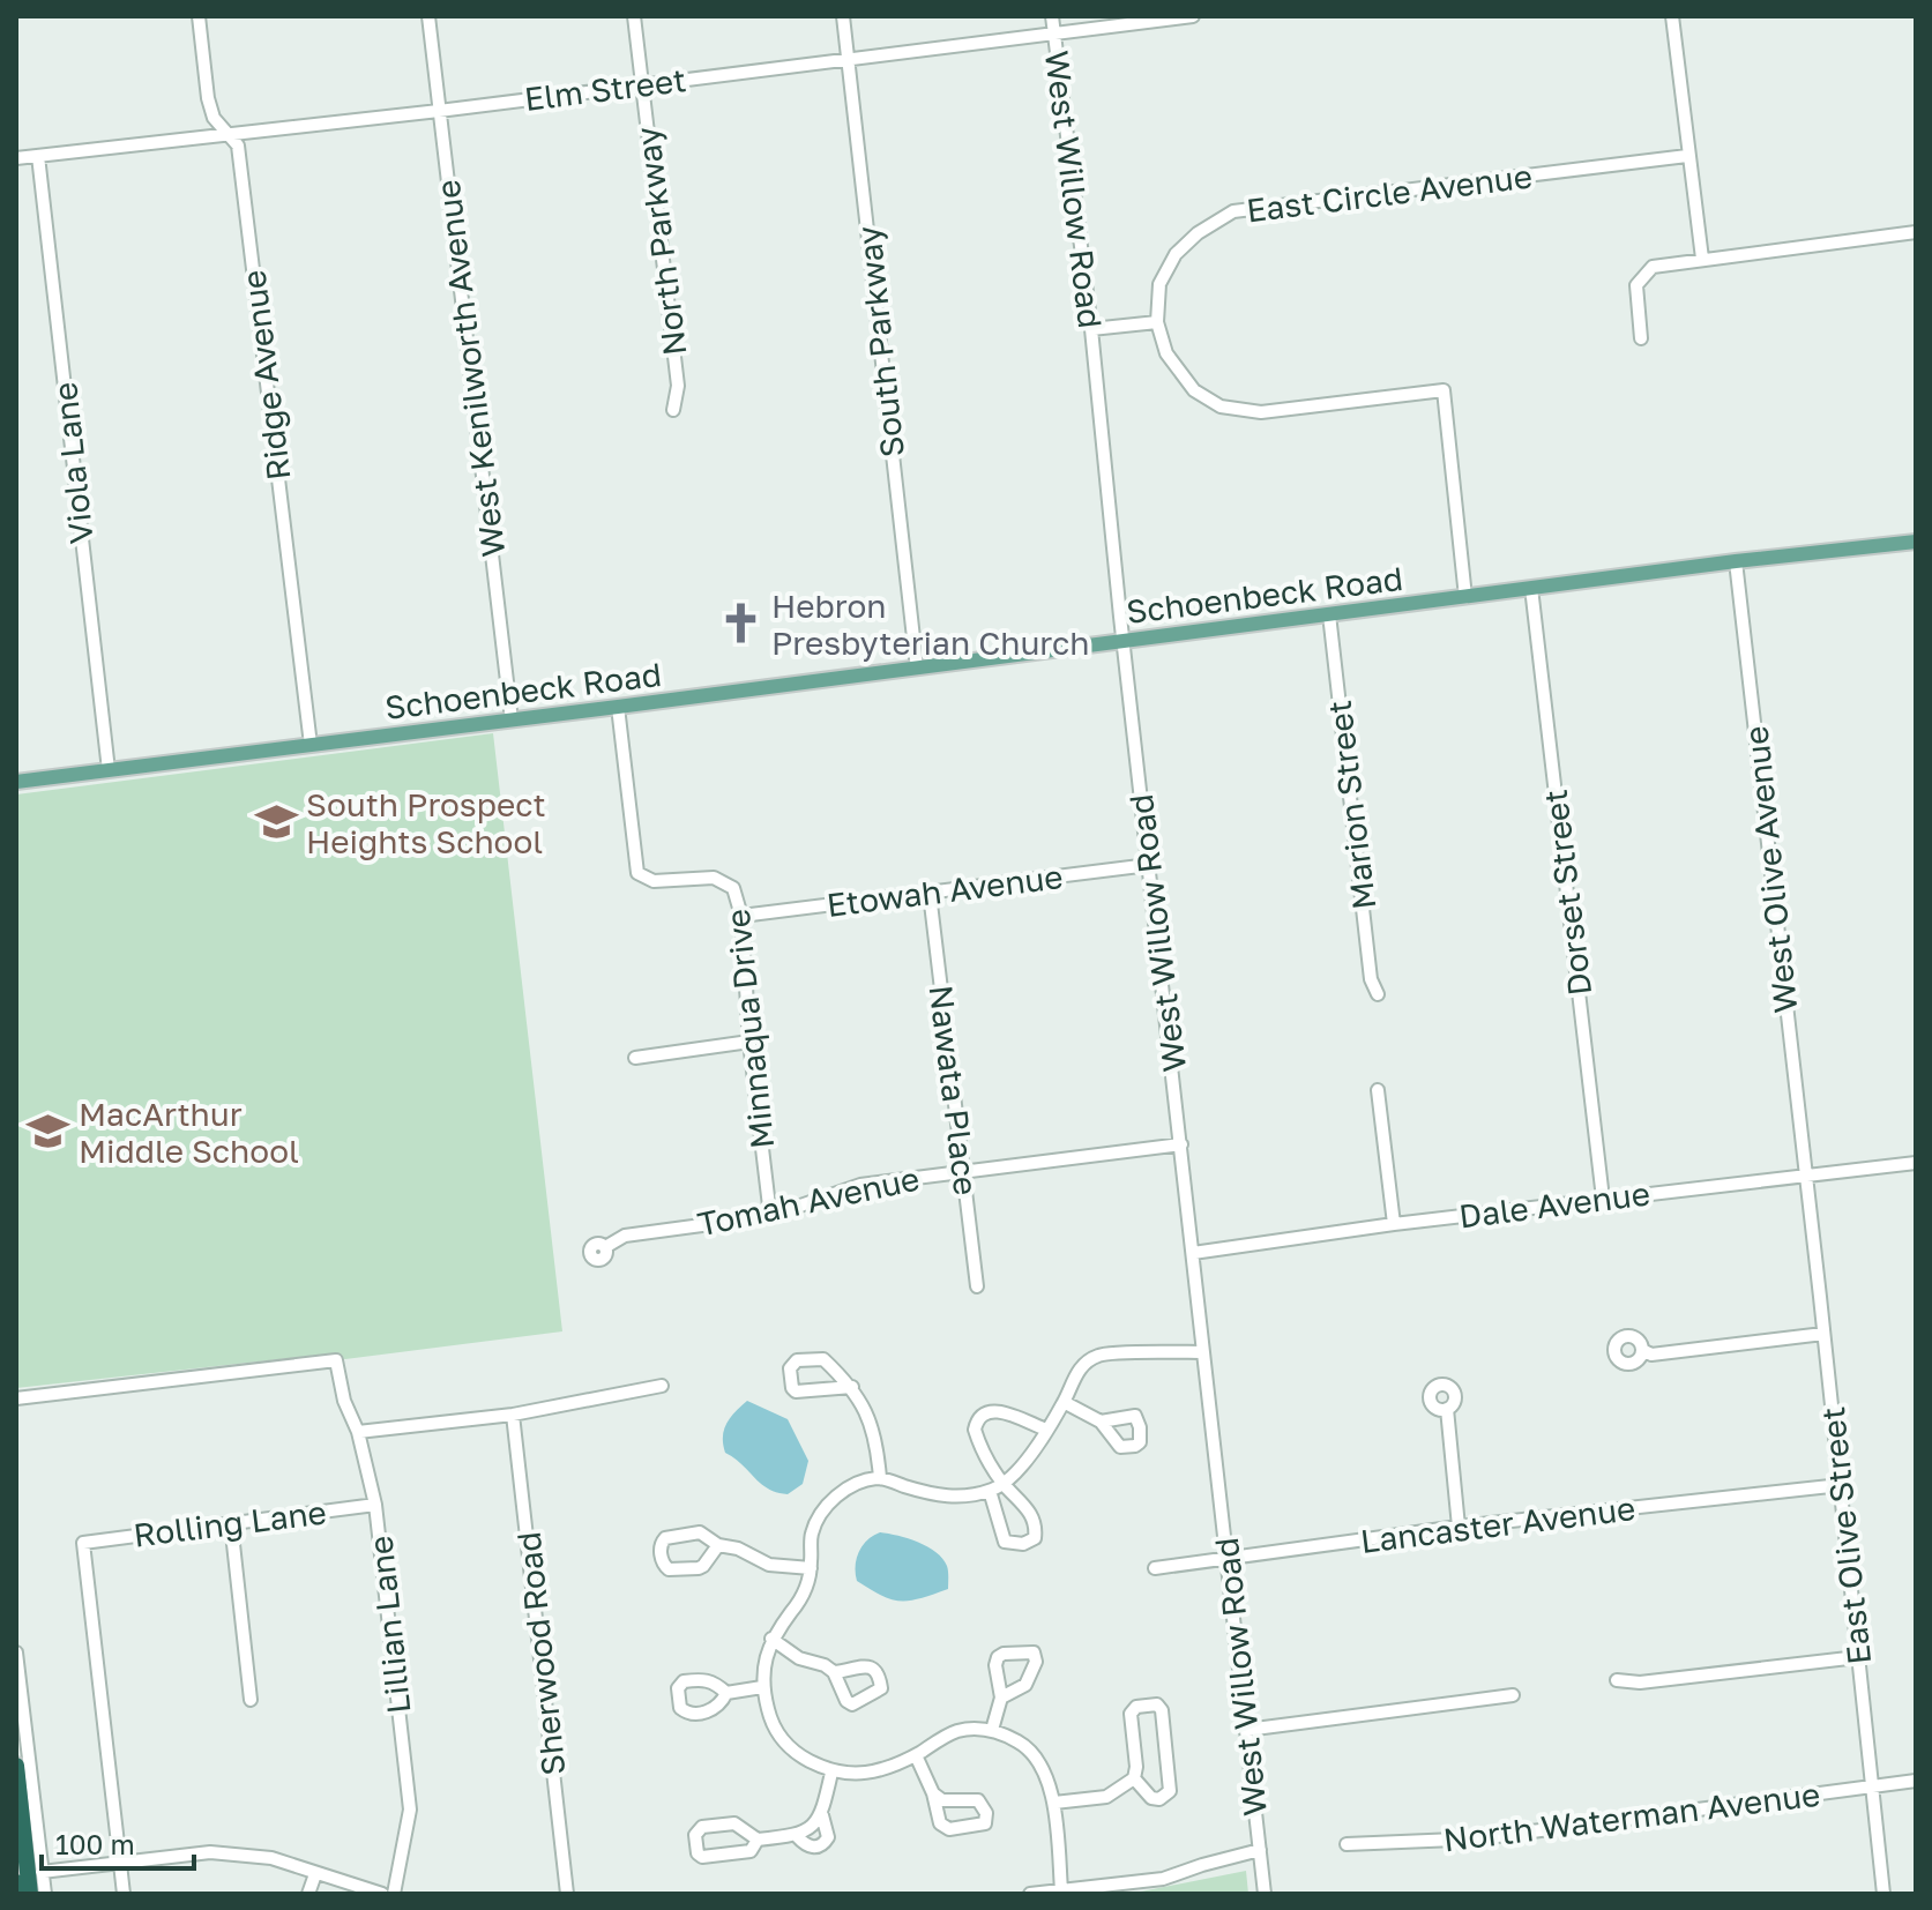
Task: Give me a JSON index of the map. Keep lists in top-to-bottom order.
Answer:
{
  "streets": {
    "main road": ["Schoenbeck Road"],
    "street": [
      "Elm Street",
      "West Willow Road",
      "East Circle Avenue",
      "North Parkway",
      "South Parkway",
      "West Kenilworth Avenue",
      "Ridge Avenue",
      "Viola Lane",
      "Marion Street",
      "West Olive Avenue",
      "Etowah Avenue",
      "Dorset Street",
      "Minnaqua Drive",
      "Nawata Place",
      "Tomah Avenue",
      "Dale Avenue",
      "Rolling Lane",
      "Lancaster Avenue",
      "East Olive Street",
      "Lillian Lane",
      "Sherwood Road",
      "North Waterman Avenue"
    ]
  },
  "crossings": [
    ["Elm Street", "West Willow Road"],
    ["Elm Street", "North Parkway"],
    ["Elm Street", "South Parkway"],
    ["Elm Street", "West Kenilworth Avenue"],
    ["Elm Street", "Ridge Avenue"],
    ["Elm Street", "Viola Lane"],
    ["West Willow Road", "Schoenbeck Road"],
    ["West Willow Road", "Etowah Avenue"],
    ["West Willow Road", "Tomah Avenue"],
    ["West Willow Road", "Dale Avenue"],
    ["West Willow Road", "Lancaster Avenue"],
    ["South Parkway", "Schoenbeck Road"],
    ["West Kenilworth Avenue", "Schoenbeck Road"],
    ["Ridge Avenue", "Schoenbeck Road"],
    ["Viola Lane", "Schoenbeck Road"],
    ["Schoenbeck Road", "Marion Street"],
    ["Schoenbeck Road", "West Olive Avenue"],
    ["Schoenbeck Road", "Dorset Street"],
    ["Schoenbeck Road", "Minnaqua Drive"],
    ["West Olive Avenue", "Dale Avenue"],
    ["West Olive Avenue", "East Olive Street"],
    ["Etowah Avenue", "Minnaqua Drive"],
    ["Etowah Avenue", "Nawata Place"],
    ["Dorset Street", "Dale Avenue"],
    ["Minnaqua Drive", "Tomah Avenue"],
    ["Nawata Place", "Tomah Avenue"],
    ["Dale Avenue", "East Olive Street"],
    ["Rolling Lane", "Lillian Lane"],
    ["Lancaster Avenue", "East Olive Street"],
    ["East Olive Street", "North Waterman Avenue"]
  ],
  "places": {
    "church": ["Hebron Presbyterian Church"],
    "school or university": ["South Prospect Heights School", "MacArthur Middle School"]
  },
  "scale_bar": "100 m"
}
